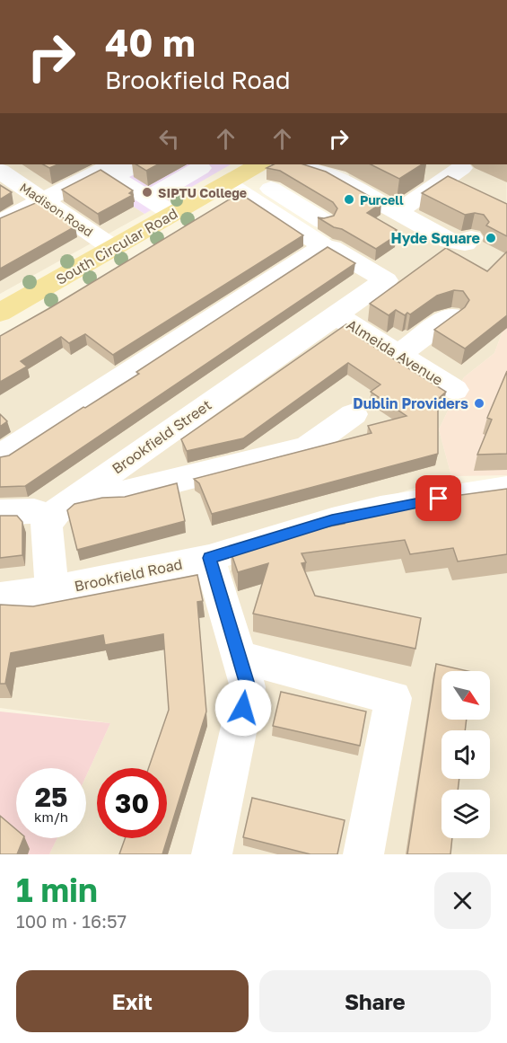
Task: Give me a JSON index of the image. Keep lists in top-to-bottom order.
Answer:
{
  "streets": {
    "main road": ["South Circular Road"],
    "street": [
      "Madison Road",
      "Almeida Avenue",
      "Brookfield Street",
      "Brookfield Road"
    ]
  },
  "crossings": [
    ["Madison Road", "South Circular Road"],
    ["Almeida Avenue", "Brookfield Street"]
  ],
  "places": [
    "SIPTU College",
    "Purcell",
    "Hyde Square",
    "Dublin Providers"
  ],
  "north": "bottom right",
  "page": {
    "turn": ["40 m", "Brookfield Road"],
    "speed": "25 km/h",
    "limit": "30",
    "heading": ["1 min", "100 m · 16:57"],
    "buttons": ["Exit", "Share"]
  }
}
